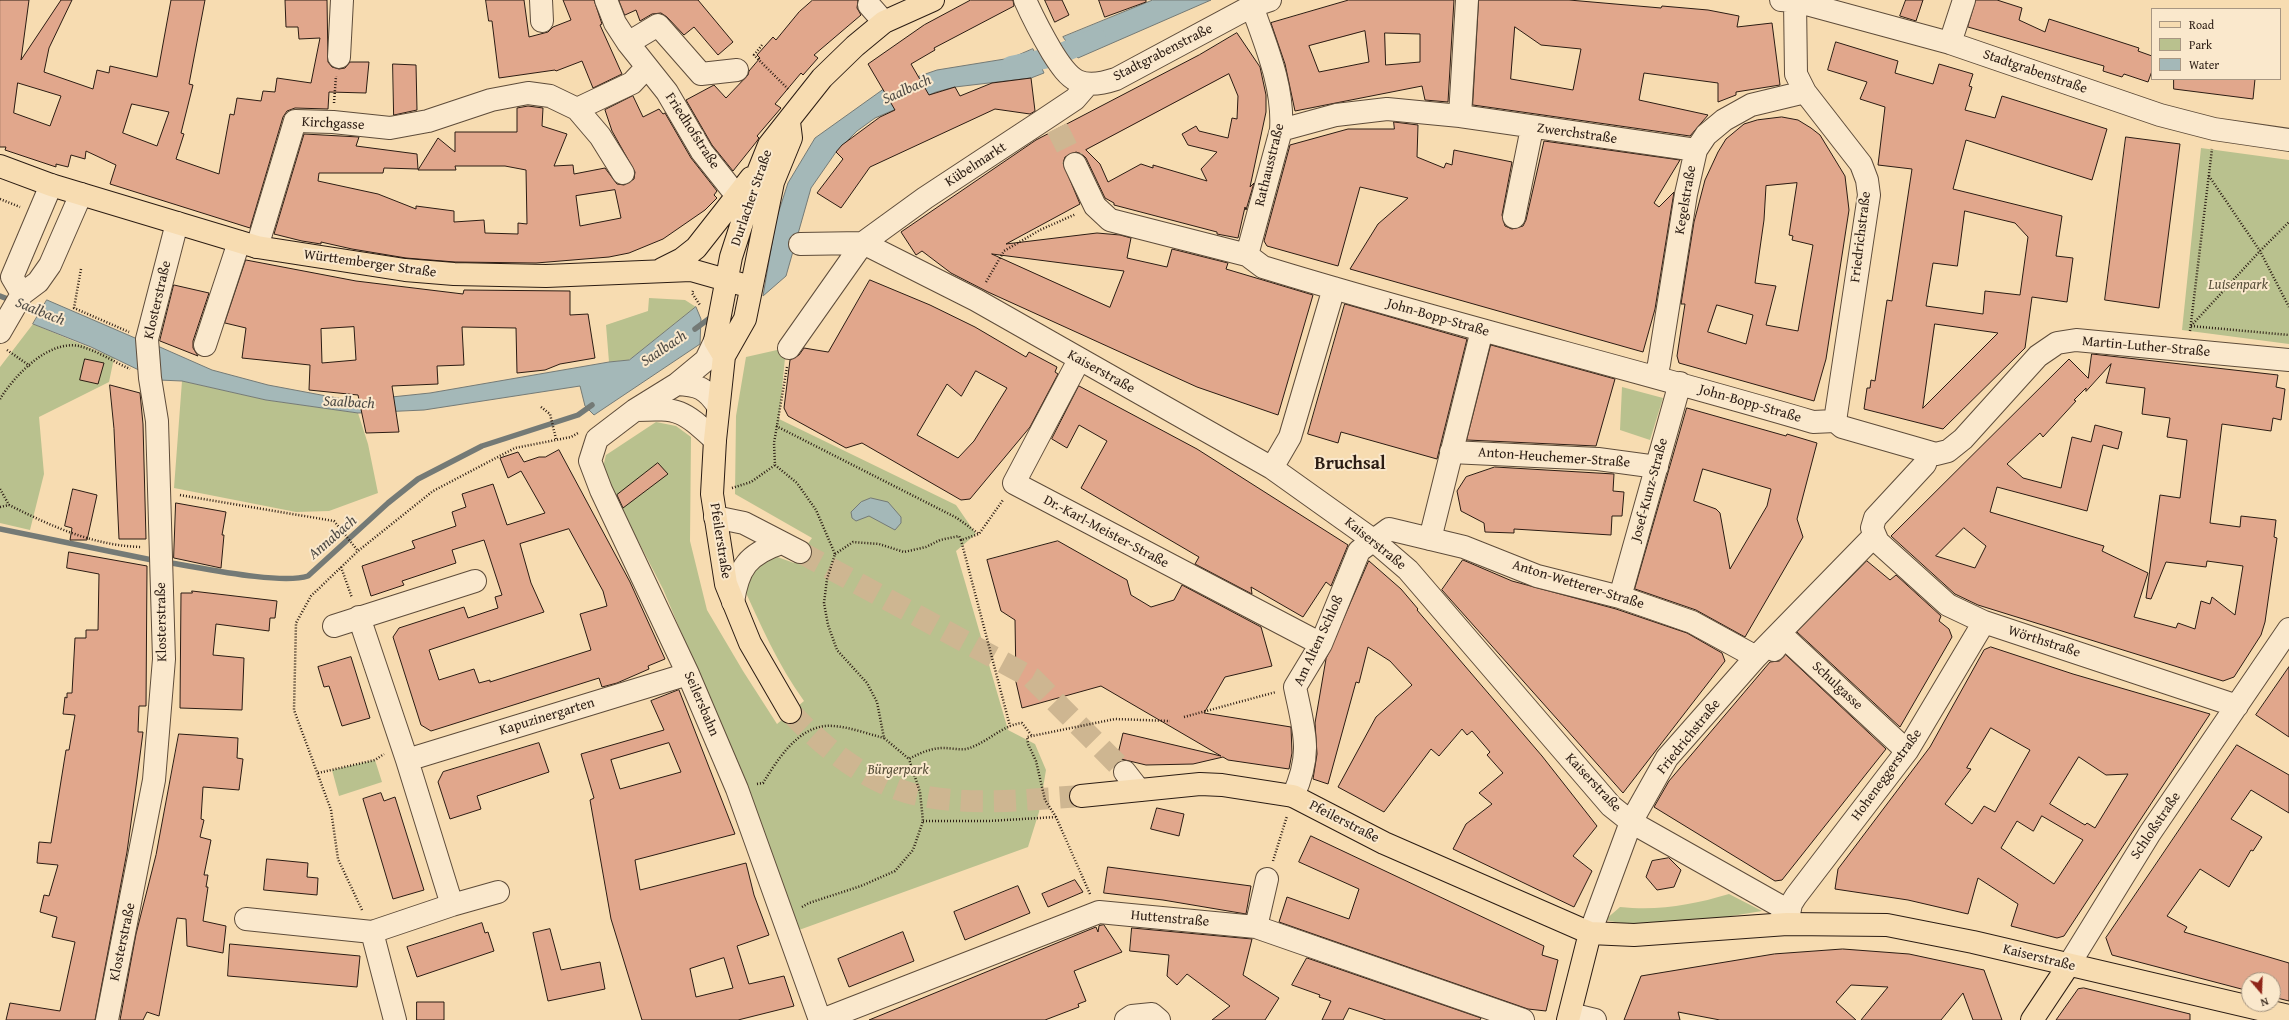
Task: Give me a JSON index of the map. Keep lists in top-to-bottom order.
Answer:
{
  "streets": {
    "main road": [
      "Durlacher Straße",
      "Friedrichstraße",
      "Württemberger Straße",
      "Kaiserstraße",
      "Pfeilerstraße",
      "Schloßstraße"
    ],
    "street": [
      "Stadtgrabenstraße",
      "Kirchgasse",
      "Friedhofstraße",
      "Zwerchstraße",
      "Kübelmarkt",
      "Rathausstraße",
      "Kegelstraße",
      "Klosterstraße",
      "John-Bopp-Straße",
      "Martin-Luther-Straße",
      "Anton-Heuchemer-Straße",
      "Josef-Kunz-Straße",
      "Dr.-Karl-Meister-Straße",
      "Anton-Wetterer-Straße",
      "Am Alten Schloß",
      "Wörthstraße",
      "Schulgasse",
      "Seilersbahn",
      "Kapuzinergarten",
      "Hoheneggerstraße",
      "Huttenstraße"
    ]
  },
  "crossings": [
    ["Stadtgrabenstraße", "Kübelmarkt"],
    ["Stadtgrabenstraße", "Rathausstraße"],
    ["Stadtgrabenstraße", "Friedrichstraße"],
    ["Kirchgasse", "Württemberger Straße"],
    ["Zwerchstraße", "Rathausstraße"],
    ["Zwerchstraße", "Kegelstraße"],
    ["Kübelmarkt", "Kaiserstraße"],
    ["Rathausstraße", "John-Bopp-Straße"],
    ["Durlacher Straße", "Württemberger Straße"],
    ["Durlacher Straße", "Pfeilerstraße"],
    ["Kegelstraße", "Friedrichstraße"],
    ["Kegelstraße", "John-Bopp-Straße"],
    ["Friedrichstraße", "John-Bopp-Straße"],
    ["Friedrichstraße", "Kaiserstraße"],
    ["Friedrichstraße", "Pfeilerstraße"],
    ["Friedrichstraße", "Anton-Wetterer-Straße"],
    ["Friedrichstraße", "Wörthstraße"],
    ["Friedrichstraße", "Schulgasse"],
    ["Württemberger Straße", "Klosterstraße"],
    ["Württemberger Straße", "Pfeilerstraße"],
    ["John-Bopp-Straße", "Josef-Kunz-Straße"],
    ["Kaiserstraße", "Pfeilerstraße"],
    ["Kaiserstraße", "Anton-Wetterer-Straße"],
    ["Kaiserstraße", "Am Alten Schloß"],
    ["Kaiserstraße", "Hoheneggerstraße"],
    ["Kaiserstraße", "Schloßstraße"],
    ["Anton-Heuchemer-Straße", "Josef-Kunz-Straße"],
    ["Josef-Kunz-Straße", "Anton-Wetterer-Straße"],
    ["Dr.-Karl-Meister-Straße", "Am Alten Schloß"],
    ["Pfeilerstraße", "Am Alten Schloß"],
    ["Pfeilerstraße", "Seilersbahn"],
    ["Anton-Wetterer-Straße", "Am Alten Schloß"],
    ["Anton-Wetterer-Straße", "Schulgasse"],
    ["Wörthstraße", "Hoheneggerstraße"],
    ["Wörthstraße", "Schloßstraße"],
    ["Schulgasse", "Hoheneggerstraße"],
    ["Seilersbahn", "Kapuzinergarten"],
    ["Seilersbahn", "Huttenstraße"]
  ],
  "districts": ["Bruchsal"],
  "water": ["Saalbach", "Annabach"],
  "parks": ["Luisenpark", "Bürgerpark"],
  "legend": ["Road", "Park", "Water"],
  "north": "bottom"
}
